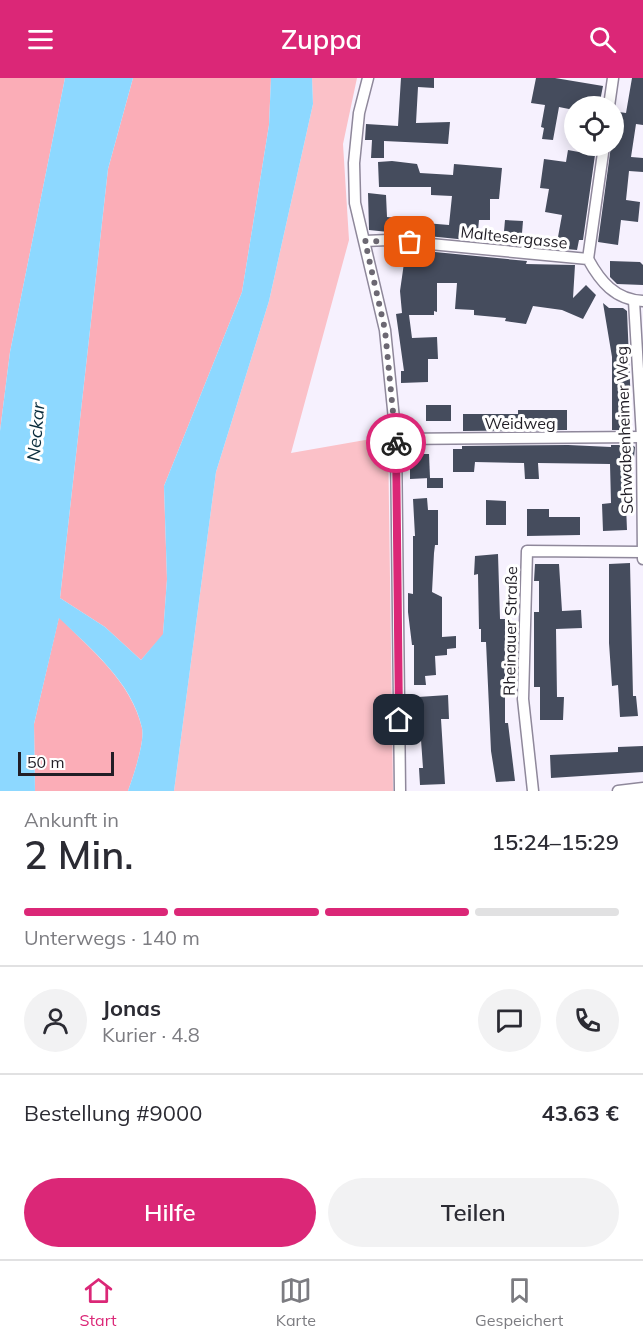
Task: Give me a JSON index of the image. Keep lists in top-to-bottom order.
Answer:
{
  "streets": {
    "street": [
      "Maltesergasse",
      "Weidweg",
      "Schwabenheimer Weg",
      "Rheinauer Straße"
    ]
  },
  "crossings": [
    ["Maltesergasse", "Schwabenheimer Weg"],
    ["Weidweg", "Schwabenheimer Weg"],
    ["Schwabenheimer Weg", "Rheinauer Straße"]
  ],
  "water": ["Neckar"],
  "scale_bar": "50 m",
  "page": {
    "header": "Zuppa",
    "scale": "50 m",
    "heading": ["2 Min.", "Ankunft in", "15:24–15:29"],
    "panel": [
      "Jonas",
      "Kurier · 4.8",
      "Bestellung #9000",
      "43.63 €"
    ],
    "bar": "Unterwegs · 140 m",
    "buttons": ["Hilfe", "Teilen"],
    "tabs": ["Start", "Karte", "Gespeichert"]
  }
}
